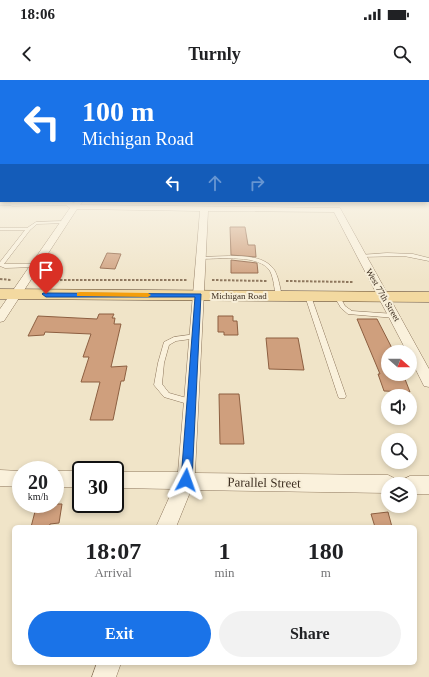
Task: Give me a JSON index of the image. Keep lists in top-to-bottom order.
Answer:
{
  "streets": {
    "main road": ["Michigan Road"],
    "street": ["West 77th Street", "Parallel Street"]
  },
  "crossings": [
    ["West 77th Street", "Michigan Road"]
  ],
  "north": "right",
  "page": {
    "status": "18:06",
    "header": "Turnly",
    "turn": ["100 m", "Michigan Road"],
    "speed": "20 km/h",
    "limit": "30",
    "eta": [
      "18:07",
      "Arrival",
      "1",
      "min",
      "180",
      "m"
    ],
    "buttons": ["Exit", "Share"]
  }
}
